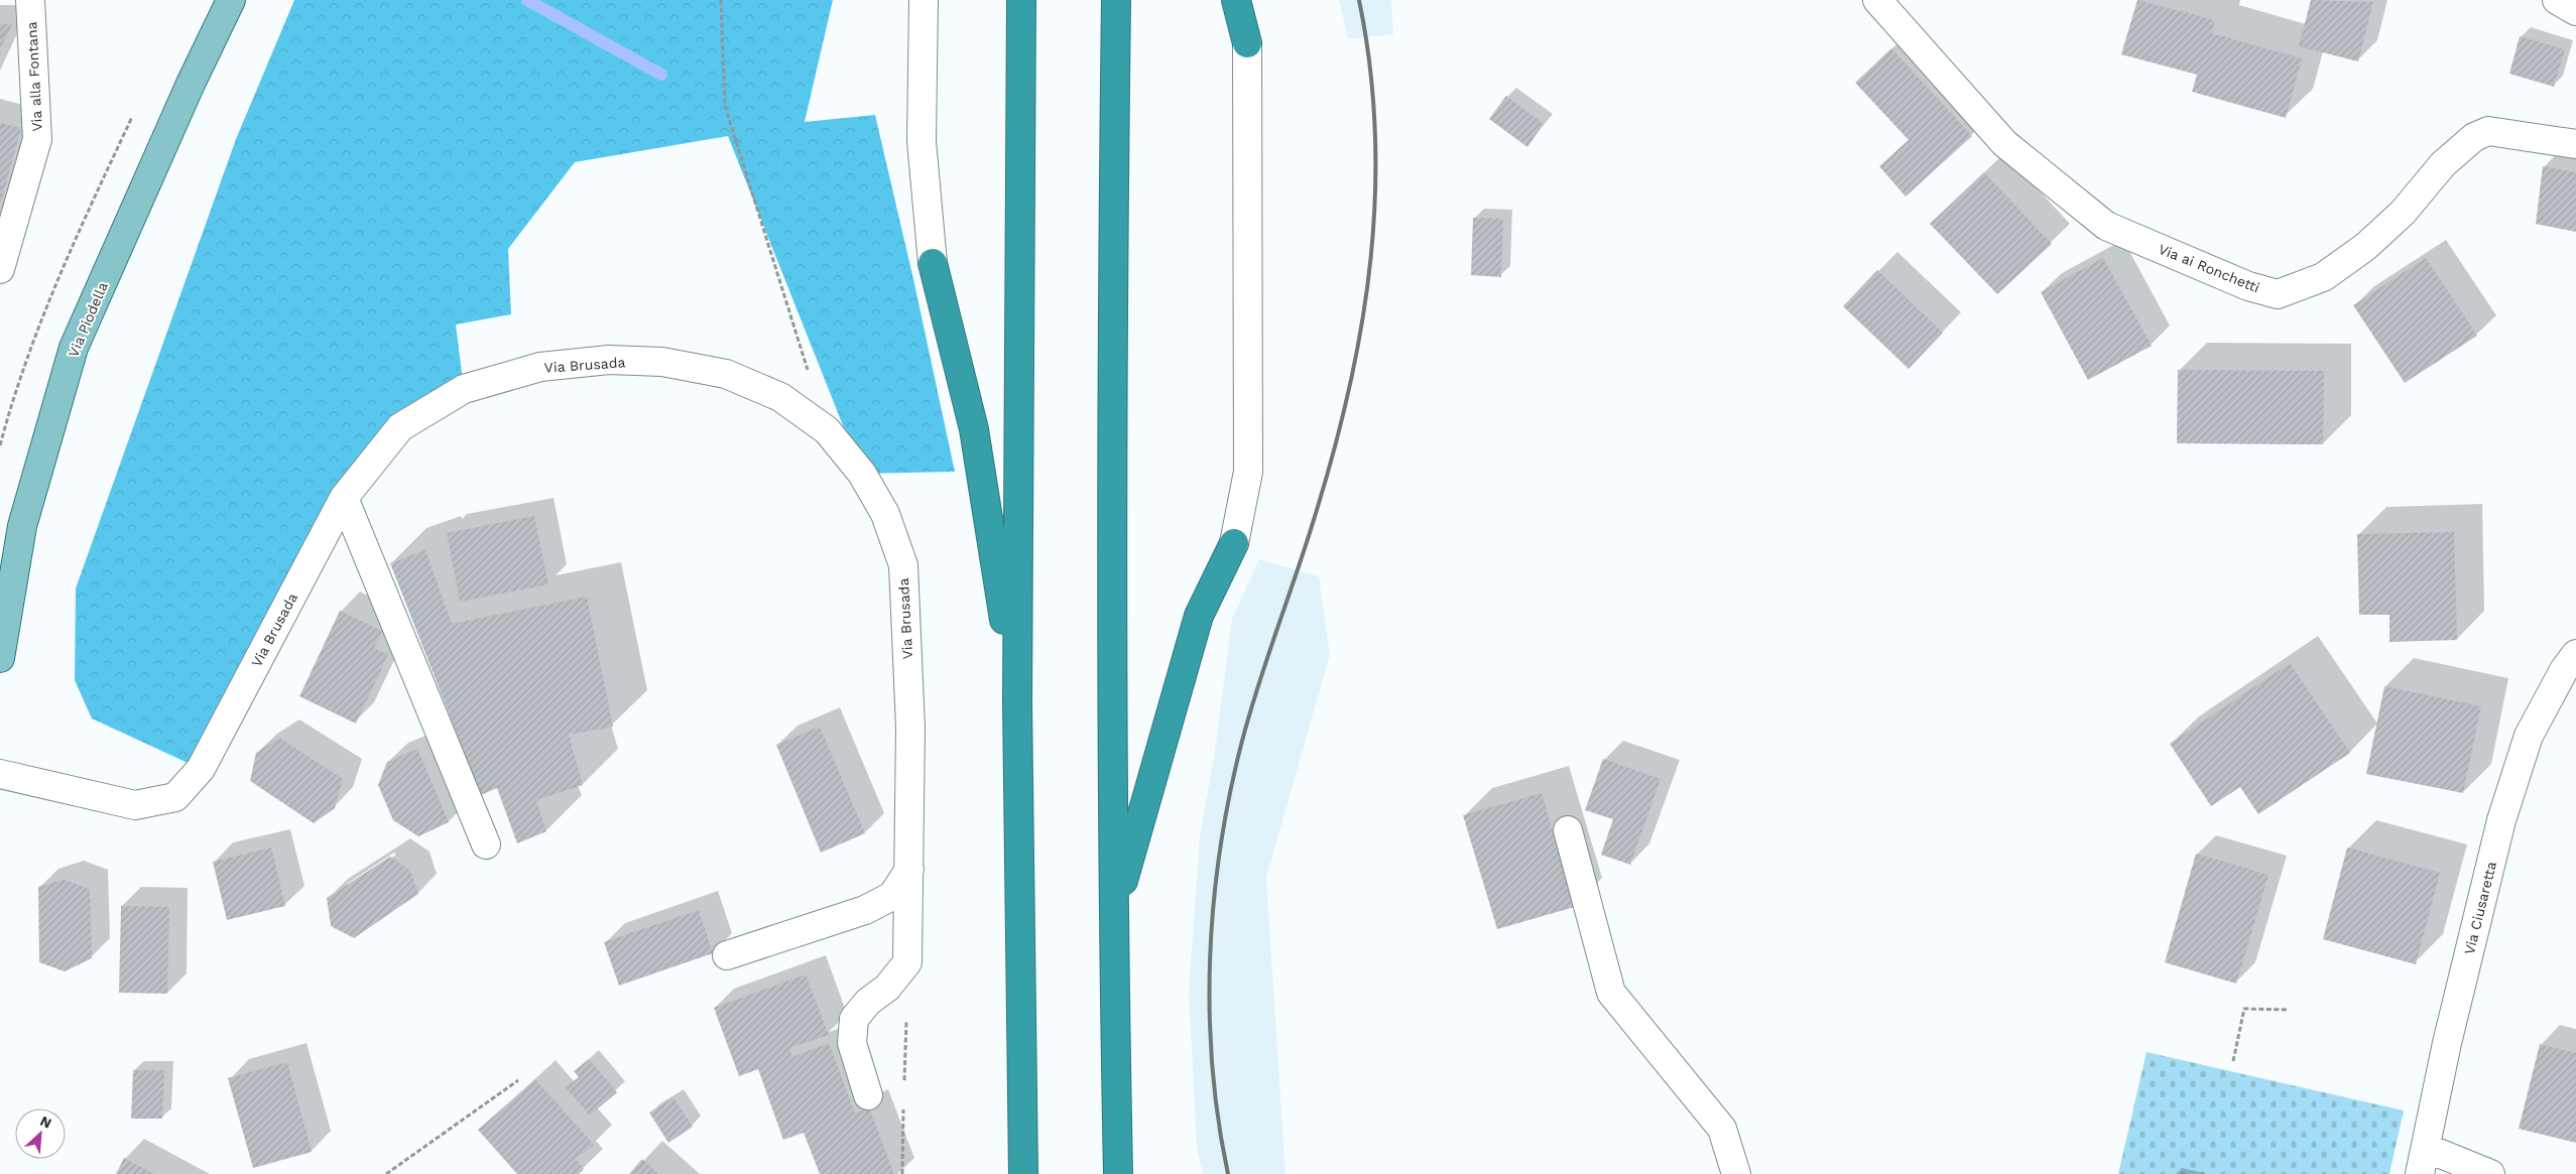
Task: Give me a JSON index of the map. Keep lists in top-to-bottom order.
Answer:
{
  "streets": {
    "main road": ["Via Piodella"],
    "street": [
      "Via alla Fontana",
      "Via ai Ronchetti",
      "Via Brusada",
      "Via Ciusaretta"
    ]
  },
  "north": "top right"
}
